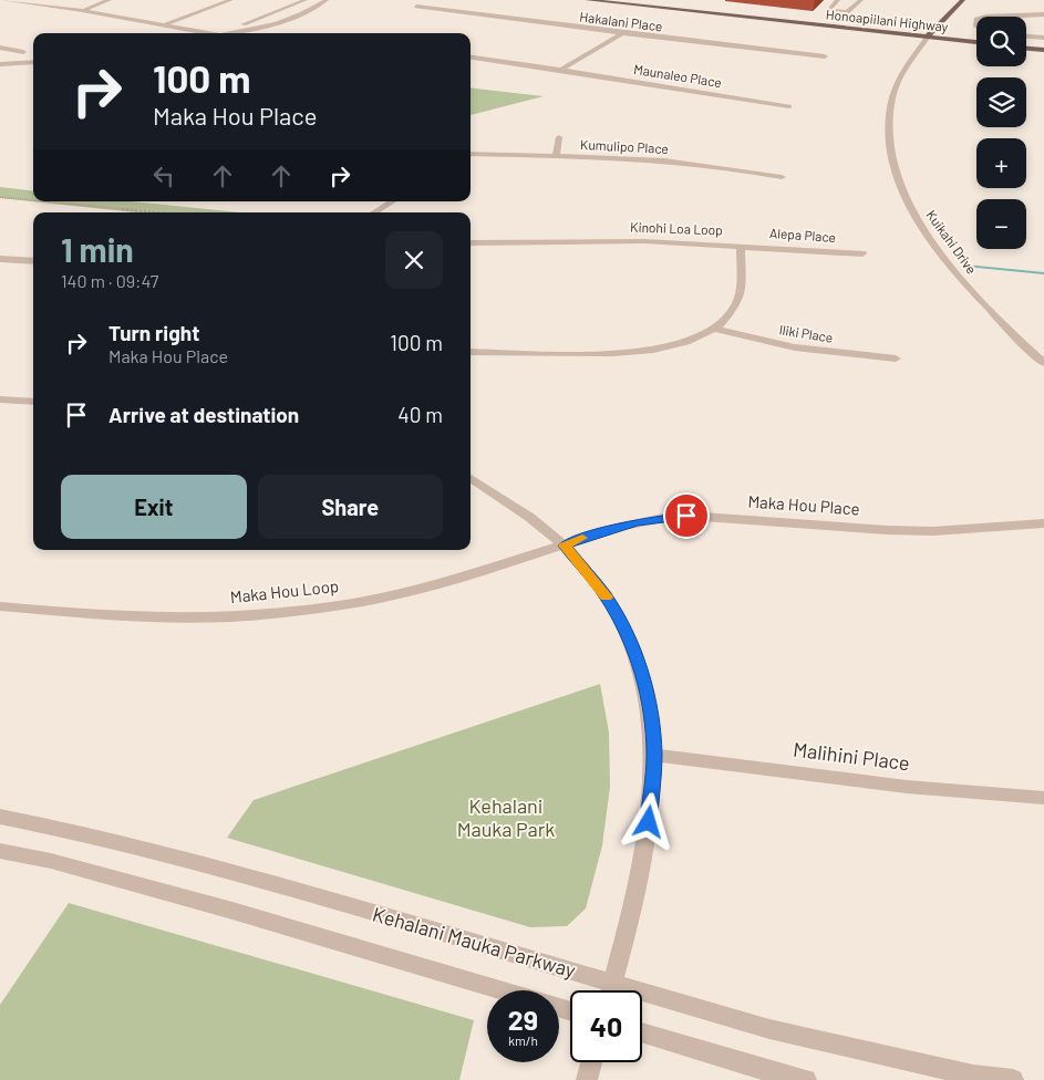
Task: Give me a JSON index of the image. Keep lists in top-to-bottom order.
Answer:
{
  "streets": {
    "main road": ["Honoapiilani Highway", "Kuikahi Drive"],
    "street": [
      "Hakalani Place",
      "Maunaleo Place",
      "Kumulipo Place",
      "Kinohi Loa Loop",
      "Alepa Place",
      "Iliki Place",
      "Maka Hou Place",
      "Maka Hou Loop",
      "Malihini Place",
      "Kehalani Mauka Parkway"
    ]
  },
  "crossings": [
    ["Honoapiilani Highway", "Kuikahi Drive"],
    ["Kinohi Loa Loop", "Alepa Place"],
    ["Kinohi Loa Loop", "Iliki Place"],
    ["Maka Hou Place", "Maka Hou Loop"]
  ],
  "parks": ["Kehalani Mauka Park"],
  "page": {
    "map_buttons": ["+", "−"],
    "turn": ["100 m", "Maka Hou Place"],
    "heading": ["1 min", "140 m · 09:47"],
    "list": [
      {
        "name": "Turn right",
        "note": "Maka Hou Place",
        "value": "100 m"
      },
      {
        "name": "Arrive at destination",
        "value": "40 m"
      }
    ],
    "buttons": ["Exit", "Share"],
    "speed": "29 km/h",
    "limit": "40"
  }
}
